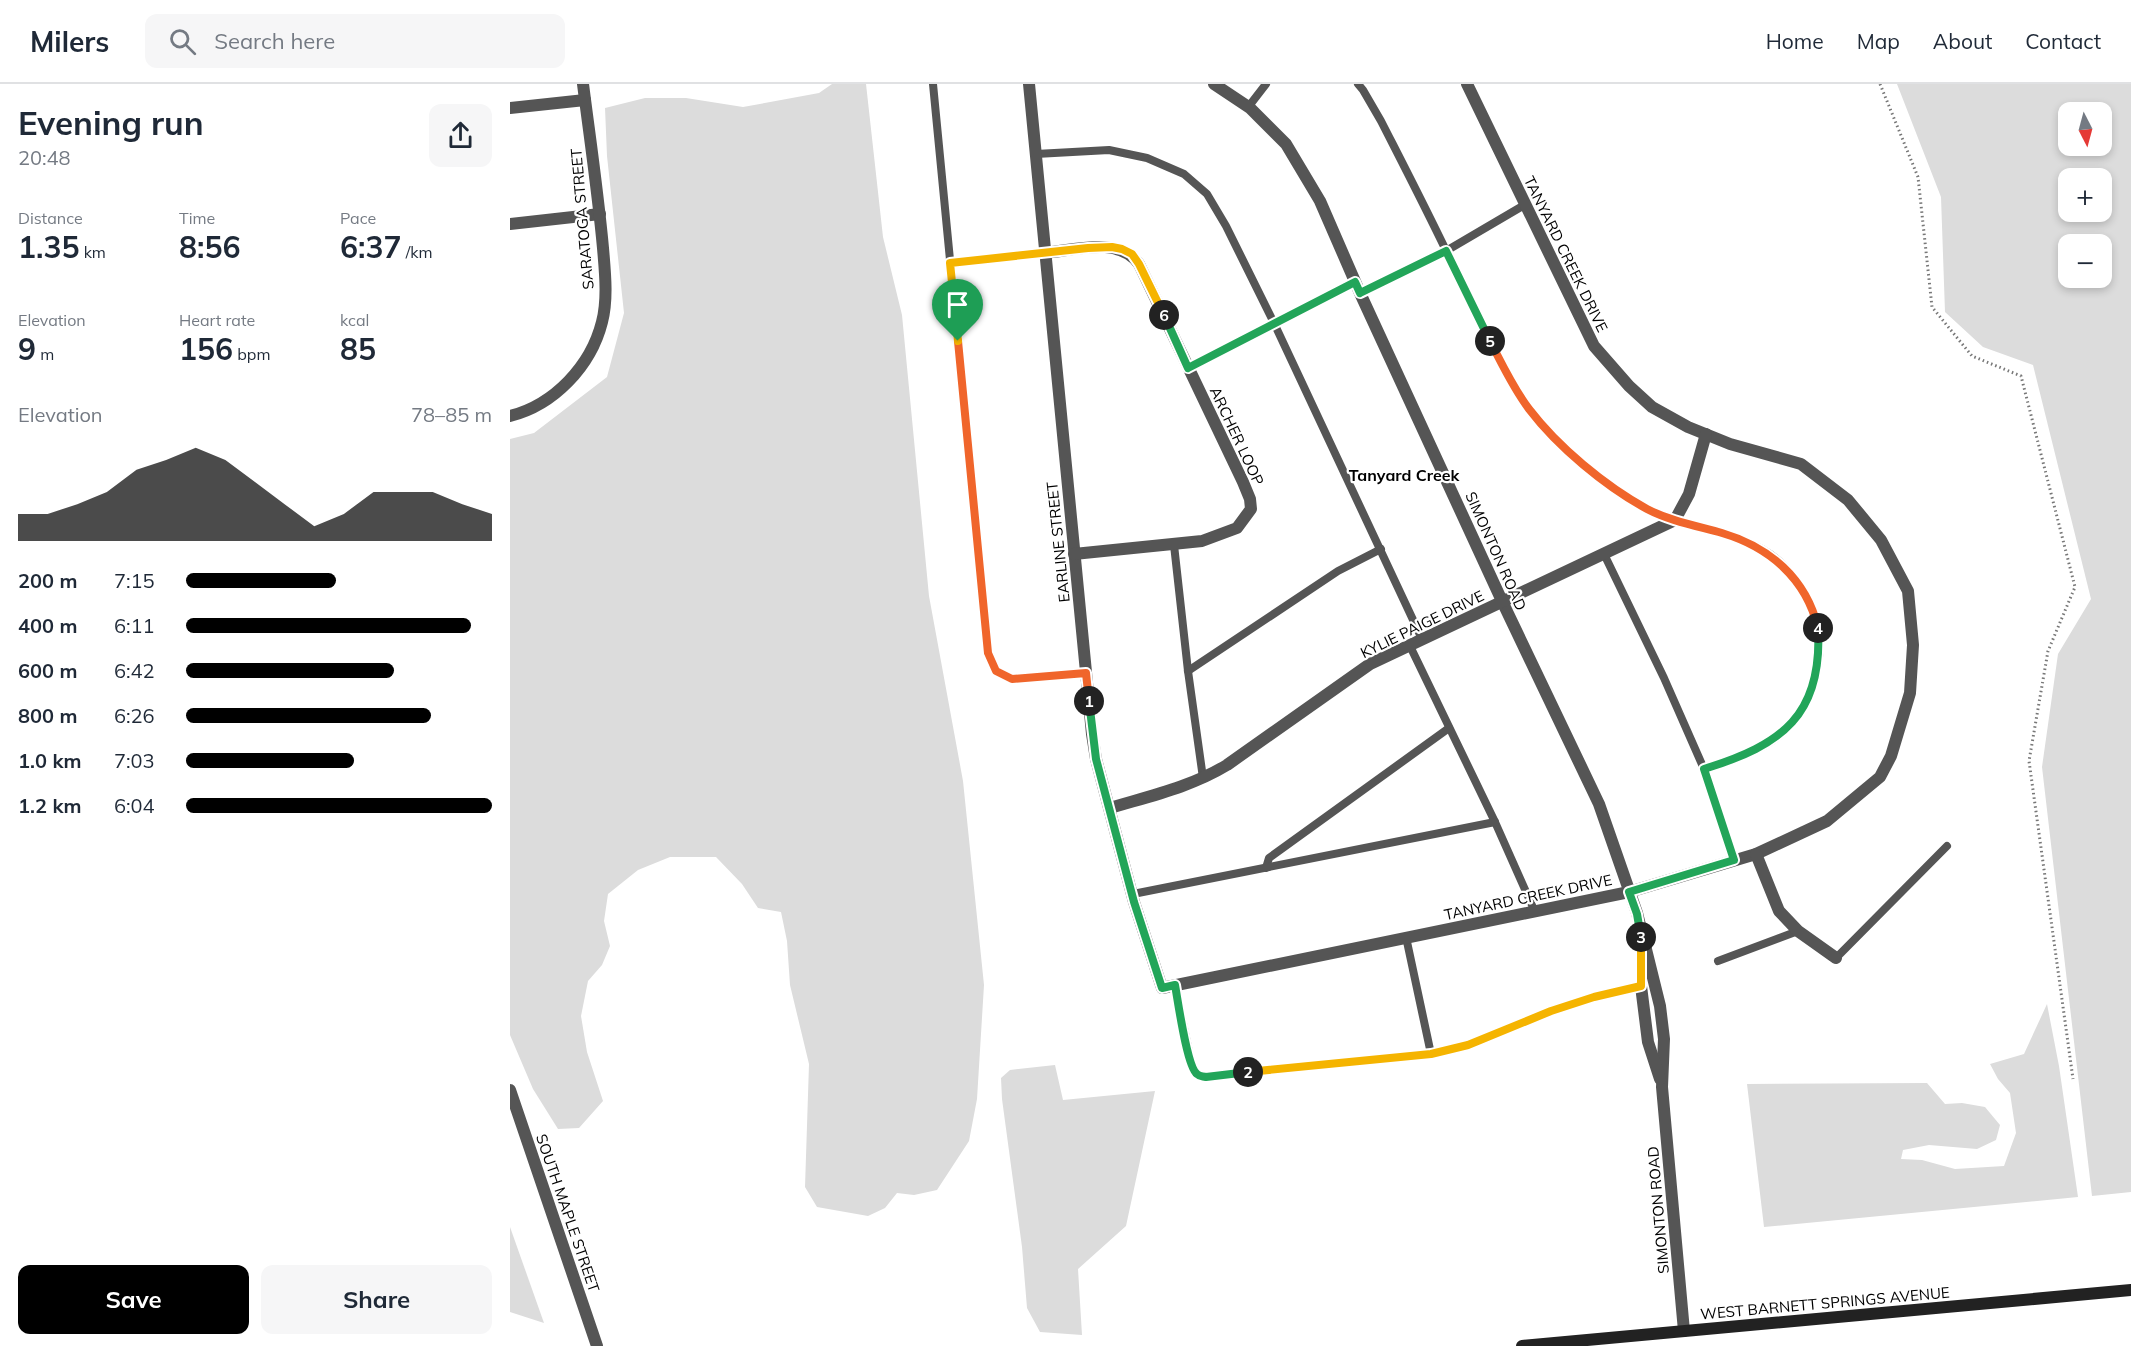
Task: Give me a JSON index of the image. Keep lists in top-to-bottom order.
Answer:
{
  "streets": {
    "street": [
      "SARATOGA STREET",
      "TANYARD CREEK DRIVE",
      "ARCHER LOOP",
      "EARLINE STREET",
      "SIMONTON ROAD",
      "KYLIE PAIGE DRIVE",
      "SOUTH MAPLE STREET",
      "WEST BARNETT SPRINGS AVENUE"
    ]
  },
  "crossings": [
    ["TANYARD CREEK DRIVE", "EARLINE STREET"],
    ["TANYARD CREEK DRIVE", "SIMONTON ROAD"],
    ["ARCHER LOOP", "EARLINE STREET"],
    ["EARLINE STREET", "KYLIE PAIGE DRIVE"],
    ["SIMONTON ROAD", "KYLIE PAIGE DRIVE"],
    ["SIMONTON ROAD", "WEST BARNETT SPRINGS AVENUE"]
  ],
  "districts": ["Tanyard Creek"],
  "north": "bottom",
  "page": {
    "header": "Milers",
    "search": "Search here",
    "nav": [
      "Home",
      "Map",
      "About",
      "Contact"
    ],
    "heading": ["Evening run", "20:48"],
    "map_buttons": ["+", "−"],
    "stats": [
      ["Distance", "1.35 km"],
      ["Time", "8:56"],
      ["Pace", "6:37 /km"],
      ["Elevation", "9 m"],
      ["Heart rate", "156 bpm"],
      ["kcal", "85"]
    ],
    "pins": [
      "6",
      "5",
      "4",
      "1",
      "3",
      "2"
    ],
    "chart": ["Elevation", "78–85 m"],
    "list": [
      {
        "name": "200 m",
        "note": "7:15"
      },
      {
        "name": "400 m",
        "note": "6:11"
      },
      {
        "name": "600 m",
        "note": "6:42"
      },
      {
        "name": "800 m",
        "note": "6:26"
      },
      {
        "name": "1.0 km",
        "note": "7:03"
      },
      {
        "name": "1.2 km",
        "note": "6:04"
      }
    ],
    "buttons": ["Save", "Share"]
  }
}
